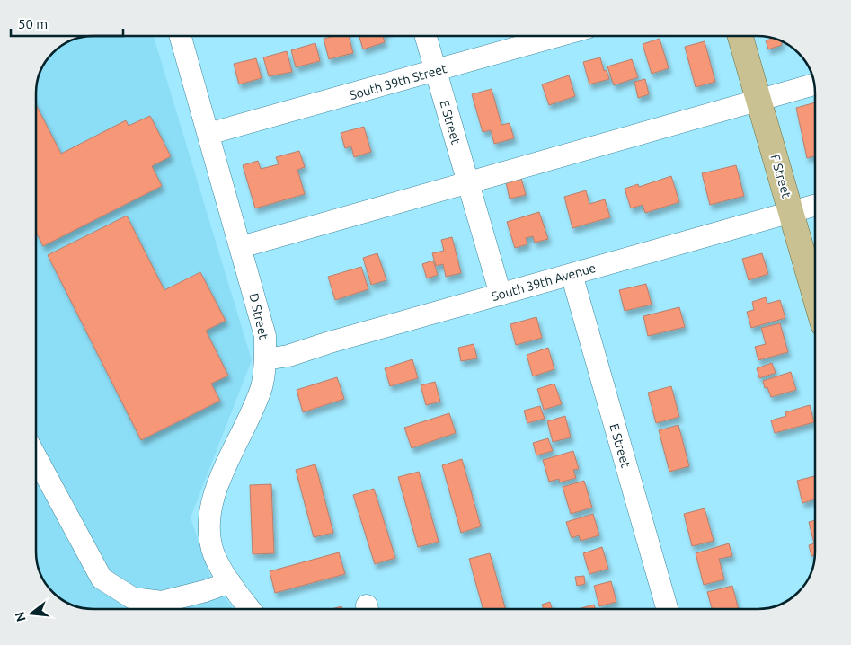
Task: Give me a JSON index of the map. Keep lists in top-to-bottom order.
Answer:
{
  "streets": {
    "main road": ["F Street"],
    "street": [
      "South 39th Street",
      "E Street",
      "South 39th Avenue",
      "D Street"
    ]
  },
  "crossings": [
    ["South 39th Street", "E Street"],
    ["South 39th Street", "D Street"],
    ["E Street", "South 39th Avenue"],
    ["F Street", "South 39th Avenue"],
    ["South 39th Avenue", "D Street"]
  ],
  "scale_bar": "50 m",
  "north": "left"
}
